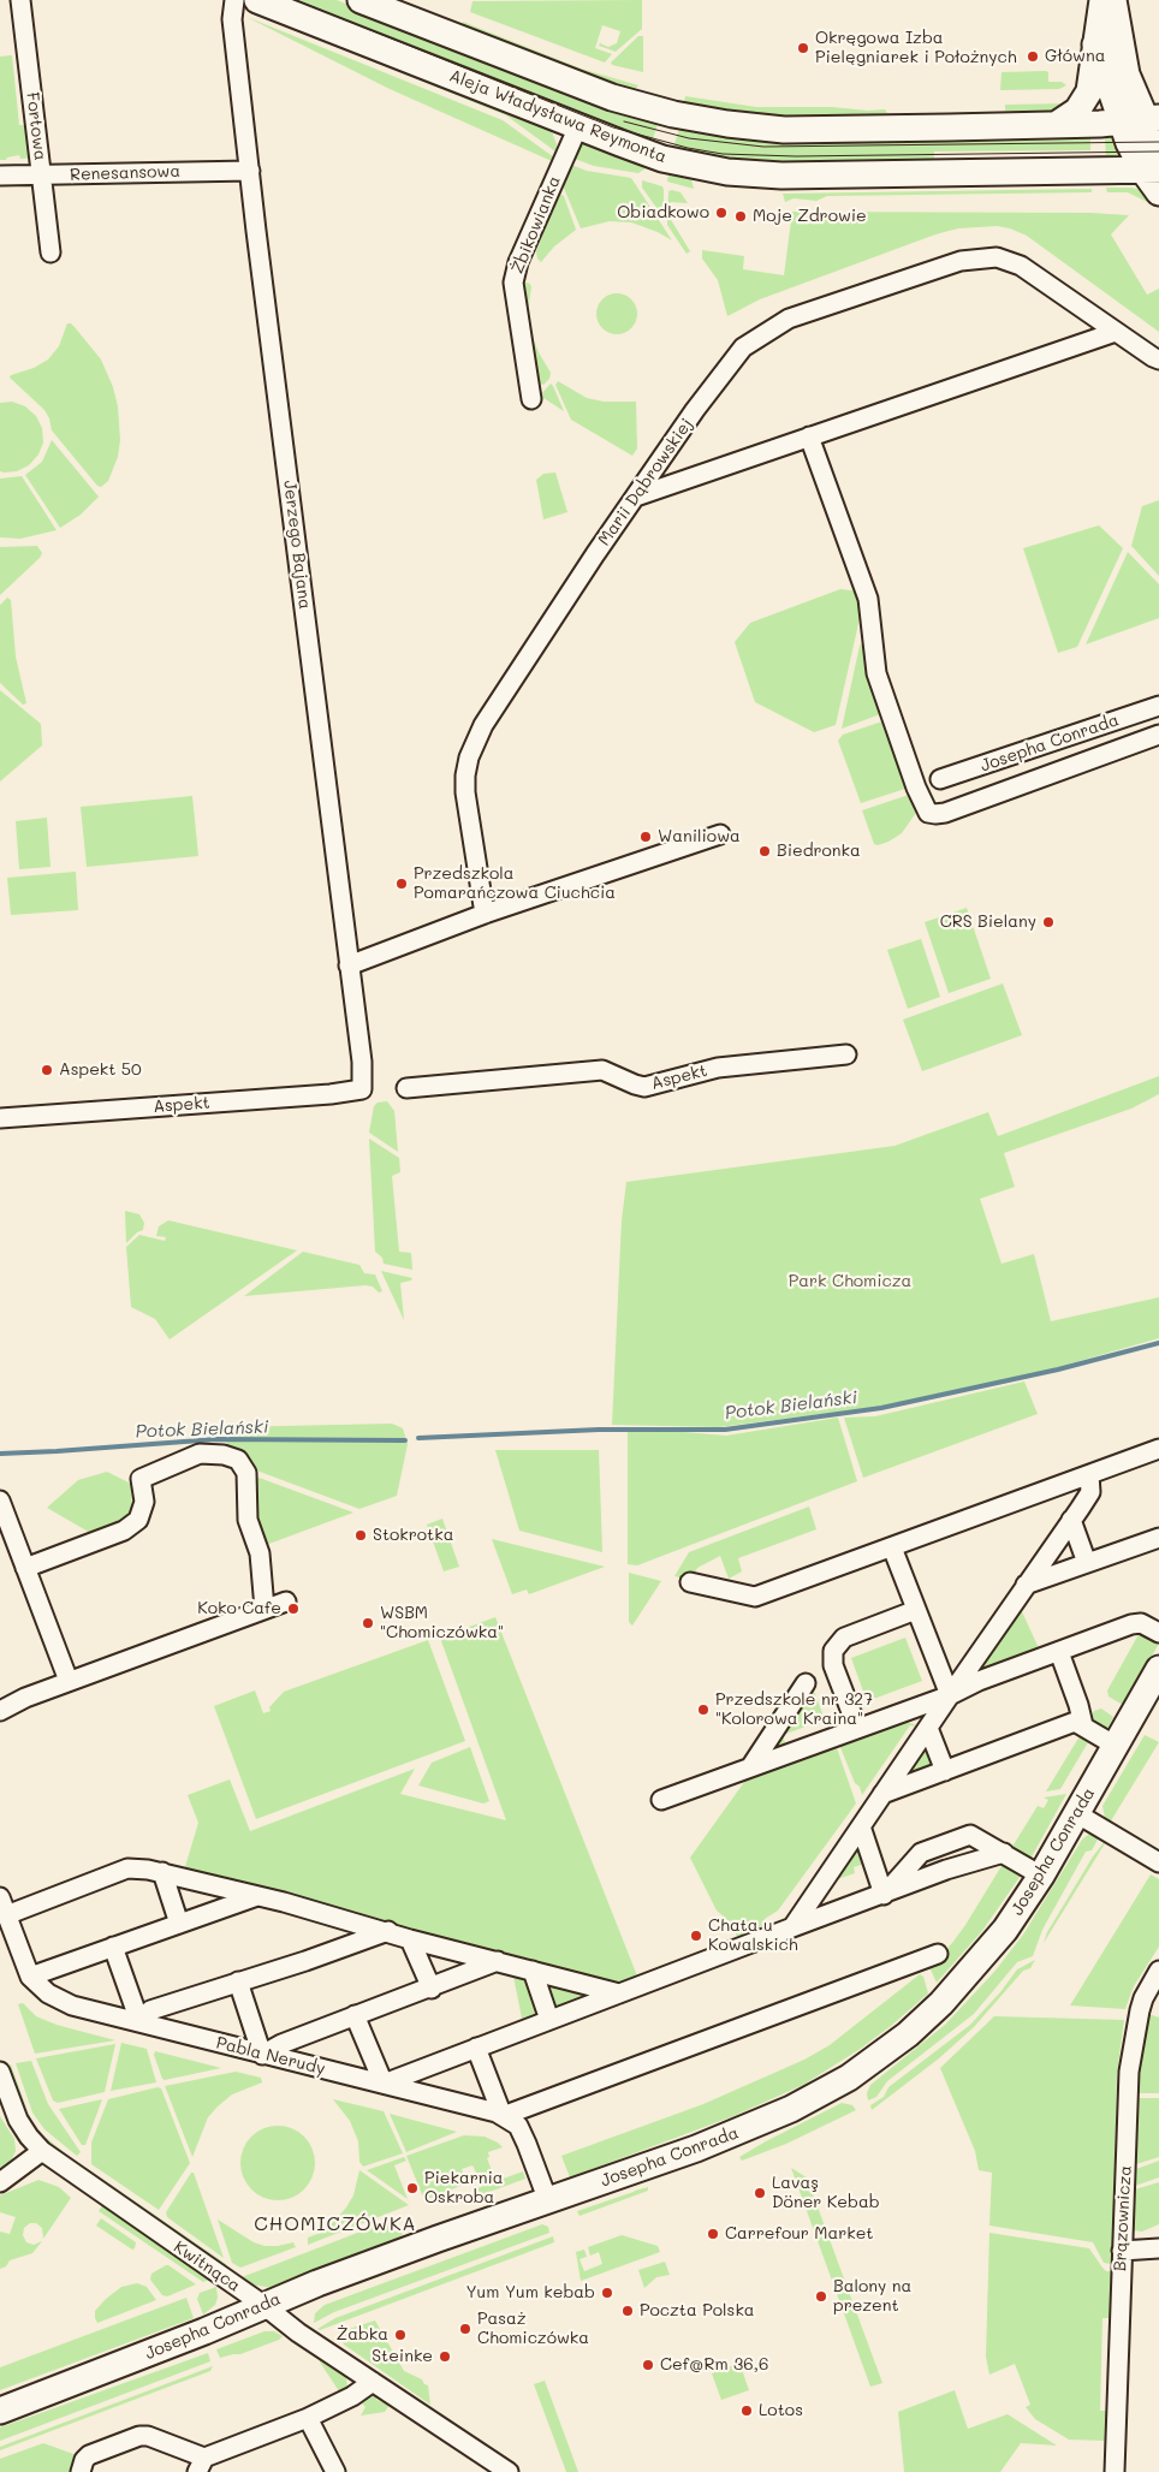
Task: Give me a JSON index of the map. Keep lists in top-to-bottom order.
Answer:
{
  "streets": {
    "street": [
      "Aleja Władysława Reymonta",
      "Fortowa",
      "Renesansowa",
      "Żbikowianka",
      "Marii Dąbrowskiej",
      "Jerzego Bajana",
      "Josepha Conrada",
      "Aspekt",
      "Pabla Nerudy",
      "Brązownicza",
      "Kwitnąca"
    ]
  },
  "crossings": [
    ["Aleja Władysława Reymonta", "Żbikowianka"],
    ["Fortowa", "Renesansowa"],
    ["Renesansowa", "Jerzego Bajana"],
    ["Jerzego Bajana", "Aspekt"],
    ["Josepha Conrada", "Pabla Nerudy"],
    ["Josepha Conrada", "Kwitnąca"]
  ],
  "districts": ["CHOMICZÓWKA"],
  "water": ["Potok Bielański"],
  "parks": ["Park Chomicza"],
  "places": [
    "Okręgowa Izba Pielęgniarek i Położnych",
    "Główna",
    "Obiadkowo",
    "Moje Zdrowie",
    "Waniliowa",
    "Biedronka",
    "Przedszkola Pomarańczowa Ciuchcia",
    "CRS Bielany",
    "Aspekt 50",
    "Stokrotka",
    "Koko Cafe",
    "WSBM \"Chomiczówka\"",
    "Przedszkole nr 327 \"Kolorowa Kraina\"",
    "Chata u Kowalskich",
    "Piekarnia Oskroba",
    "Lavaş Döner Kebab",
    "Carrefour Market",
    "Yum Yum kebab",
    "Balony na prezent",
    "Poczta Polska",
    "Pasaż Chomiczówka",
    "Żabka",
    "Steinke",
    "Cef@Rm 36,6",
    "Lotos"
  ]
}
